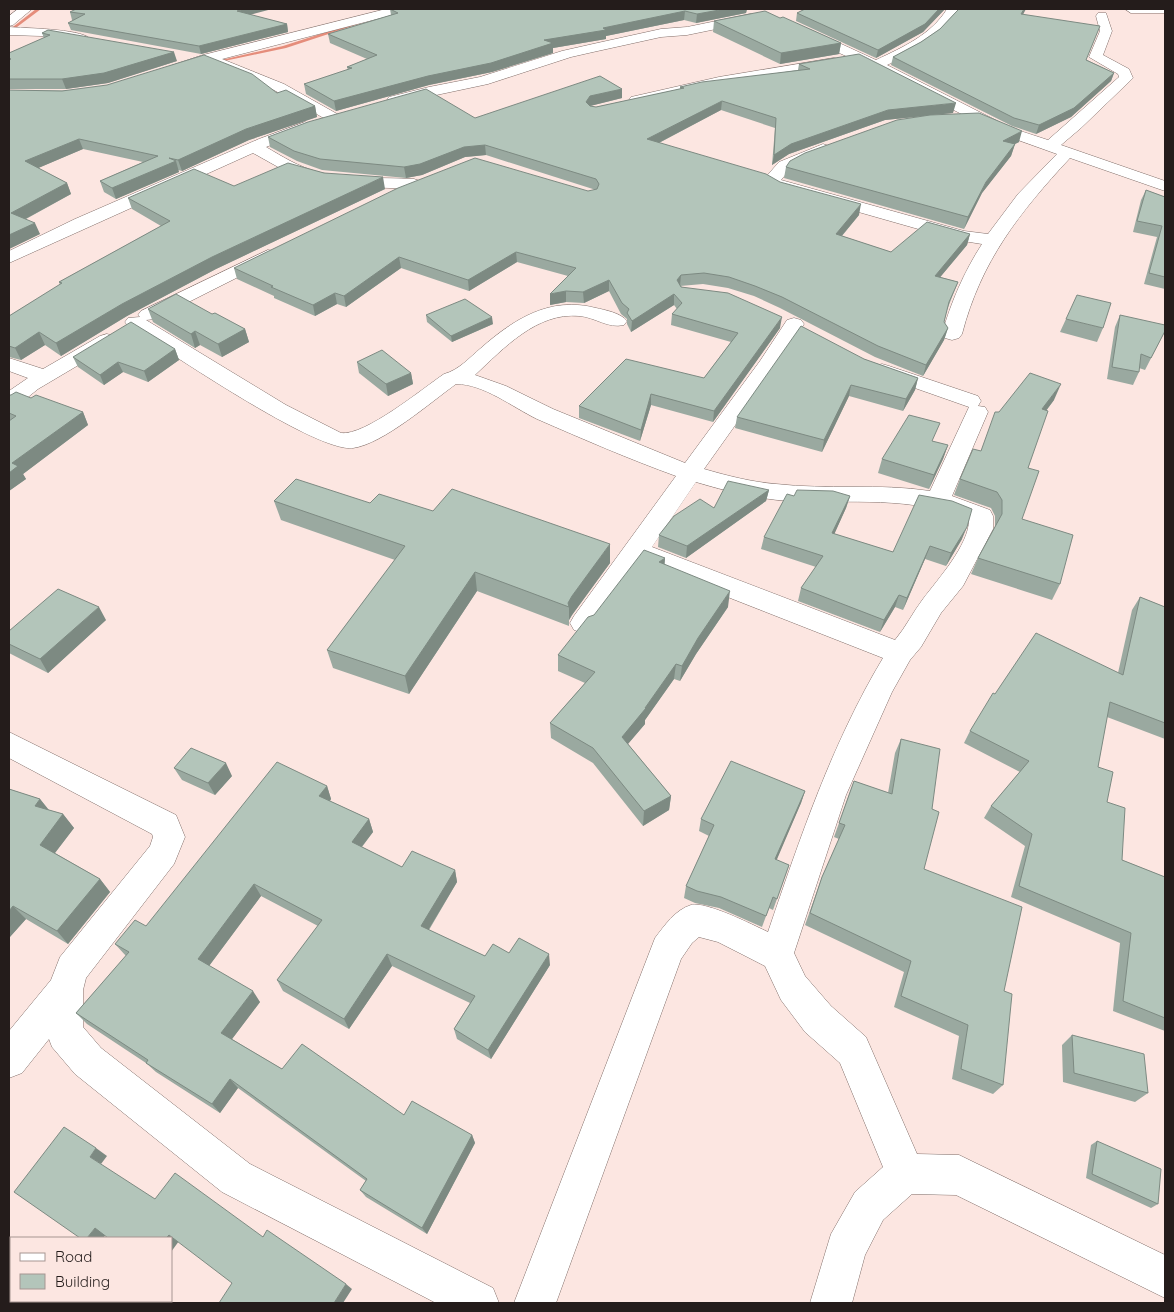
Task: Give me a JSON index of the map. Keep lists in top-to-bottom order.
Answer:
{
  "legend": ["Road", "Building"]
}
